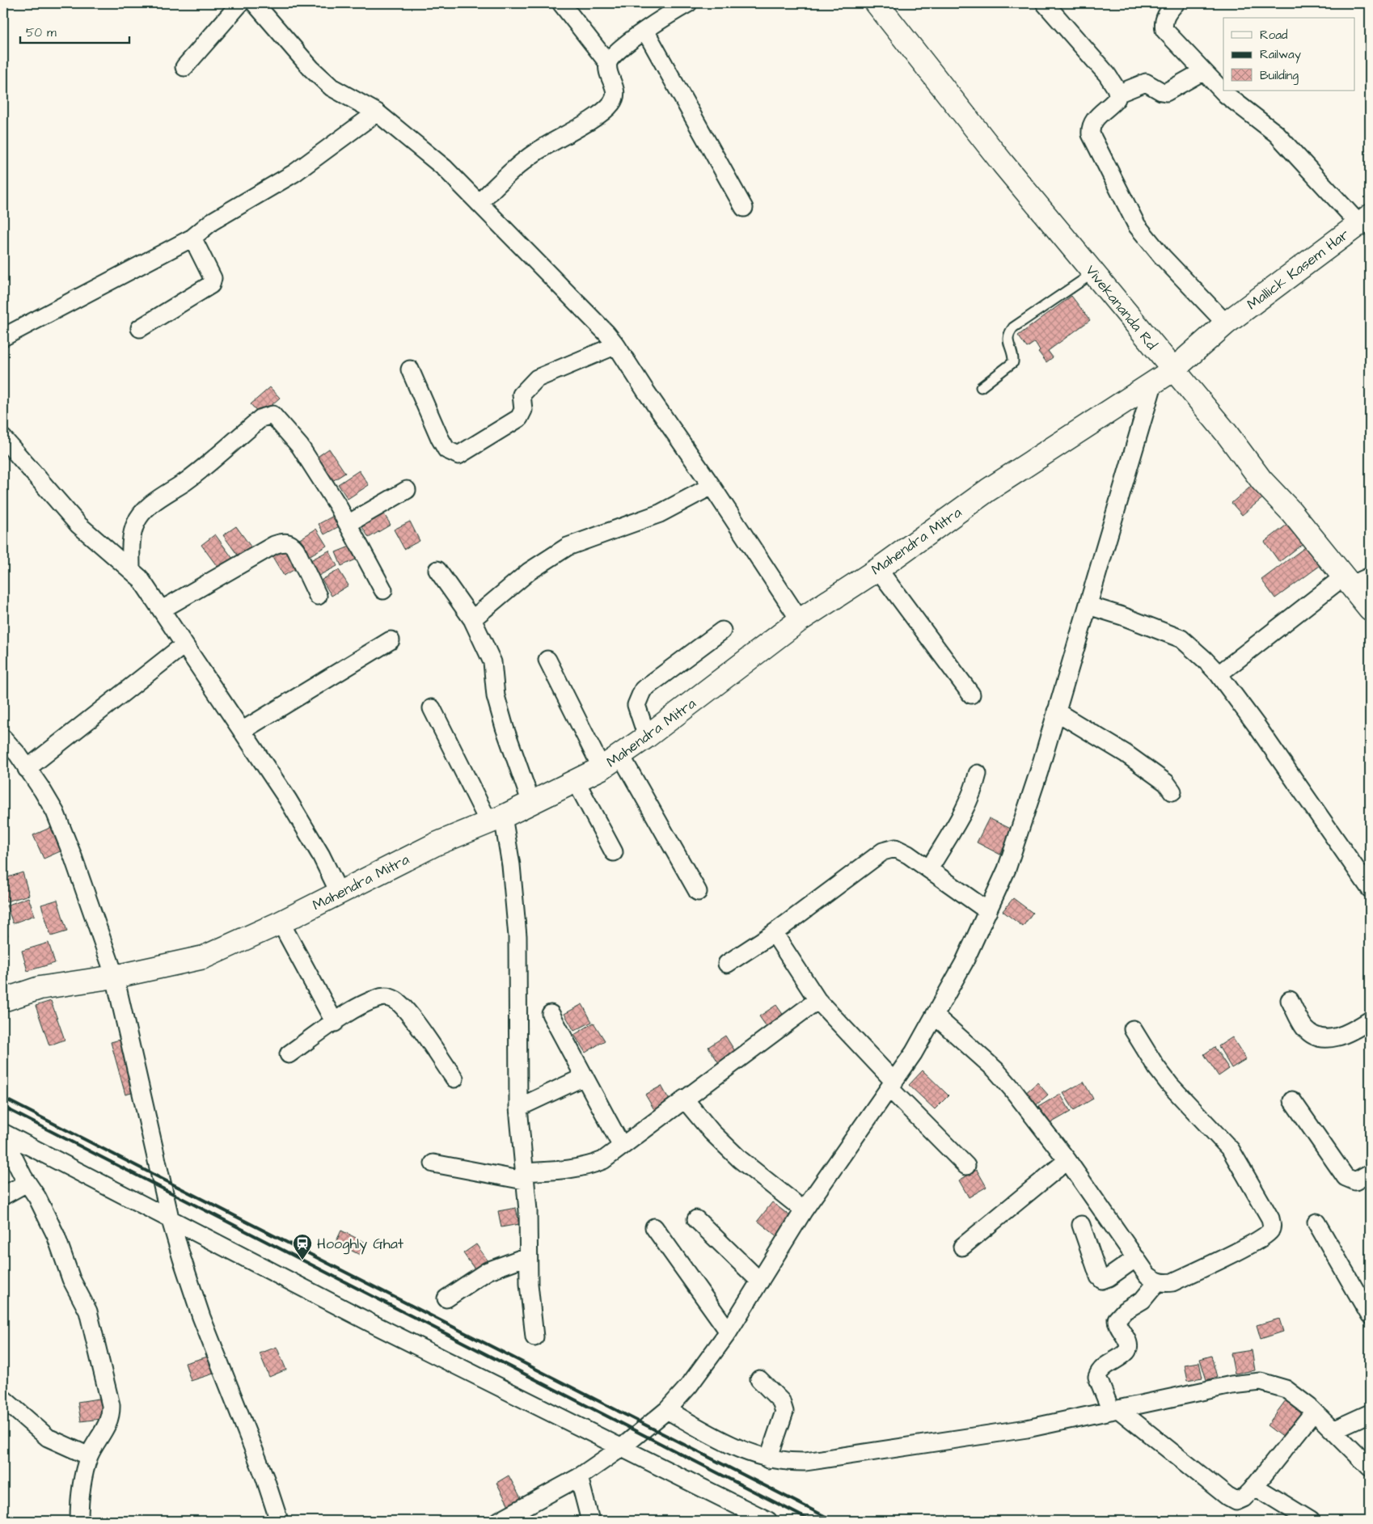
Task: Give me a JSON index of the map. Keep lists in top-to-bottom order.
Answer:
{
  "streets": {
    "main road": ["Mallick Kasem Har", "Vivekananda Rd", "Mahendra Mitra"]
  },
  "crossings": [
    ["Mallick Kasem Har", "Mahendra Mitra"],
    ["Vivekananda Rd", "Mahendra Mitra"]
  ],
  "places": {
    "station": ["Hooghly Ghat"]
  },
  "legend": ["Road", "Railway", "Building"],
  "scale_bar": "50 m"
}
